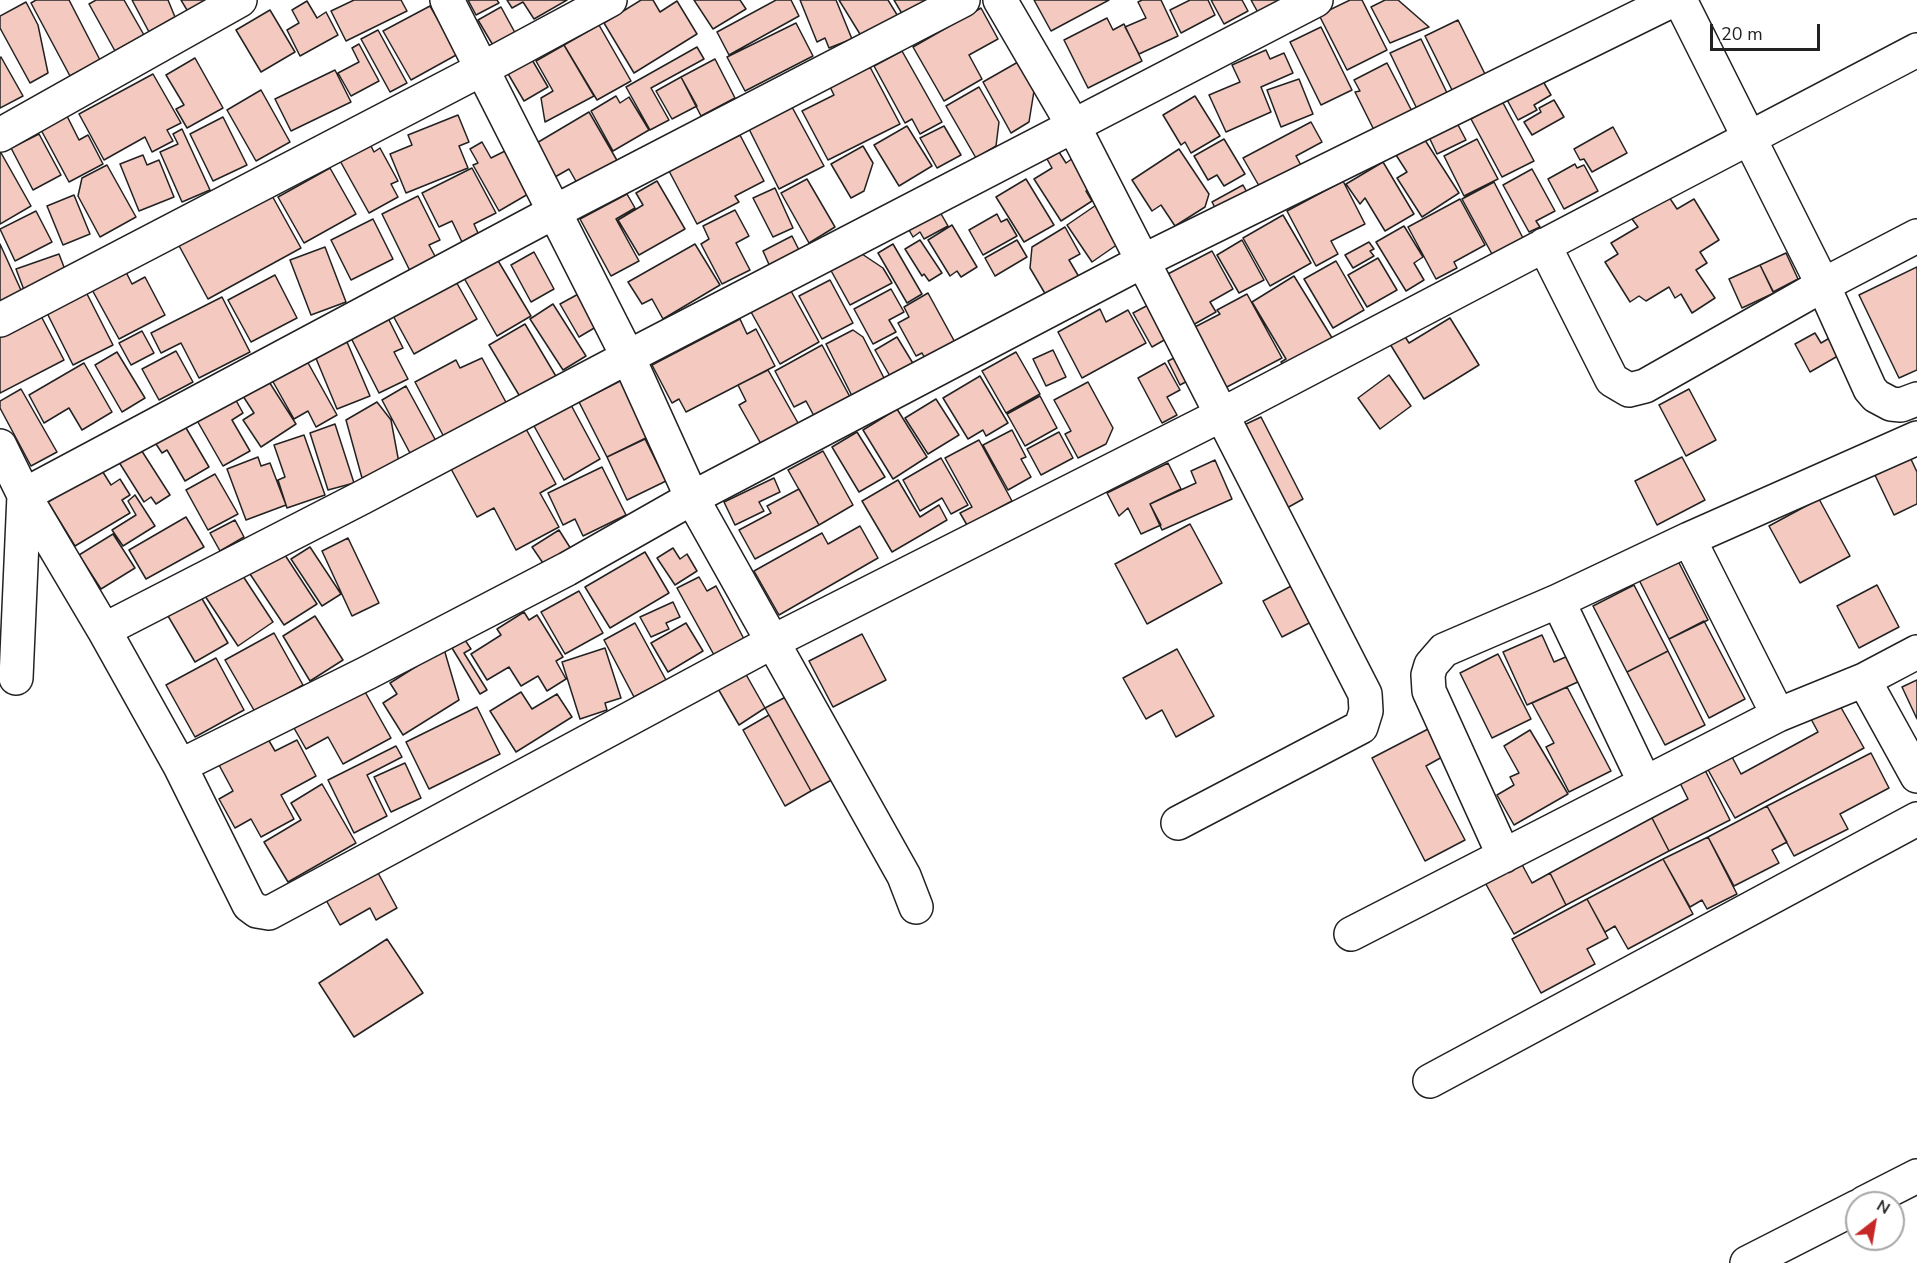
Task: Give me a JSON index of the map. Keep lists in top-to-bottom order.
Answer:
{
  "scale_bar": "20 m",
  "north": "top right"
}
